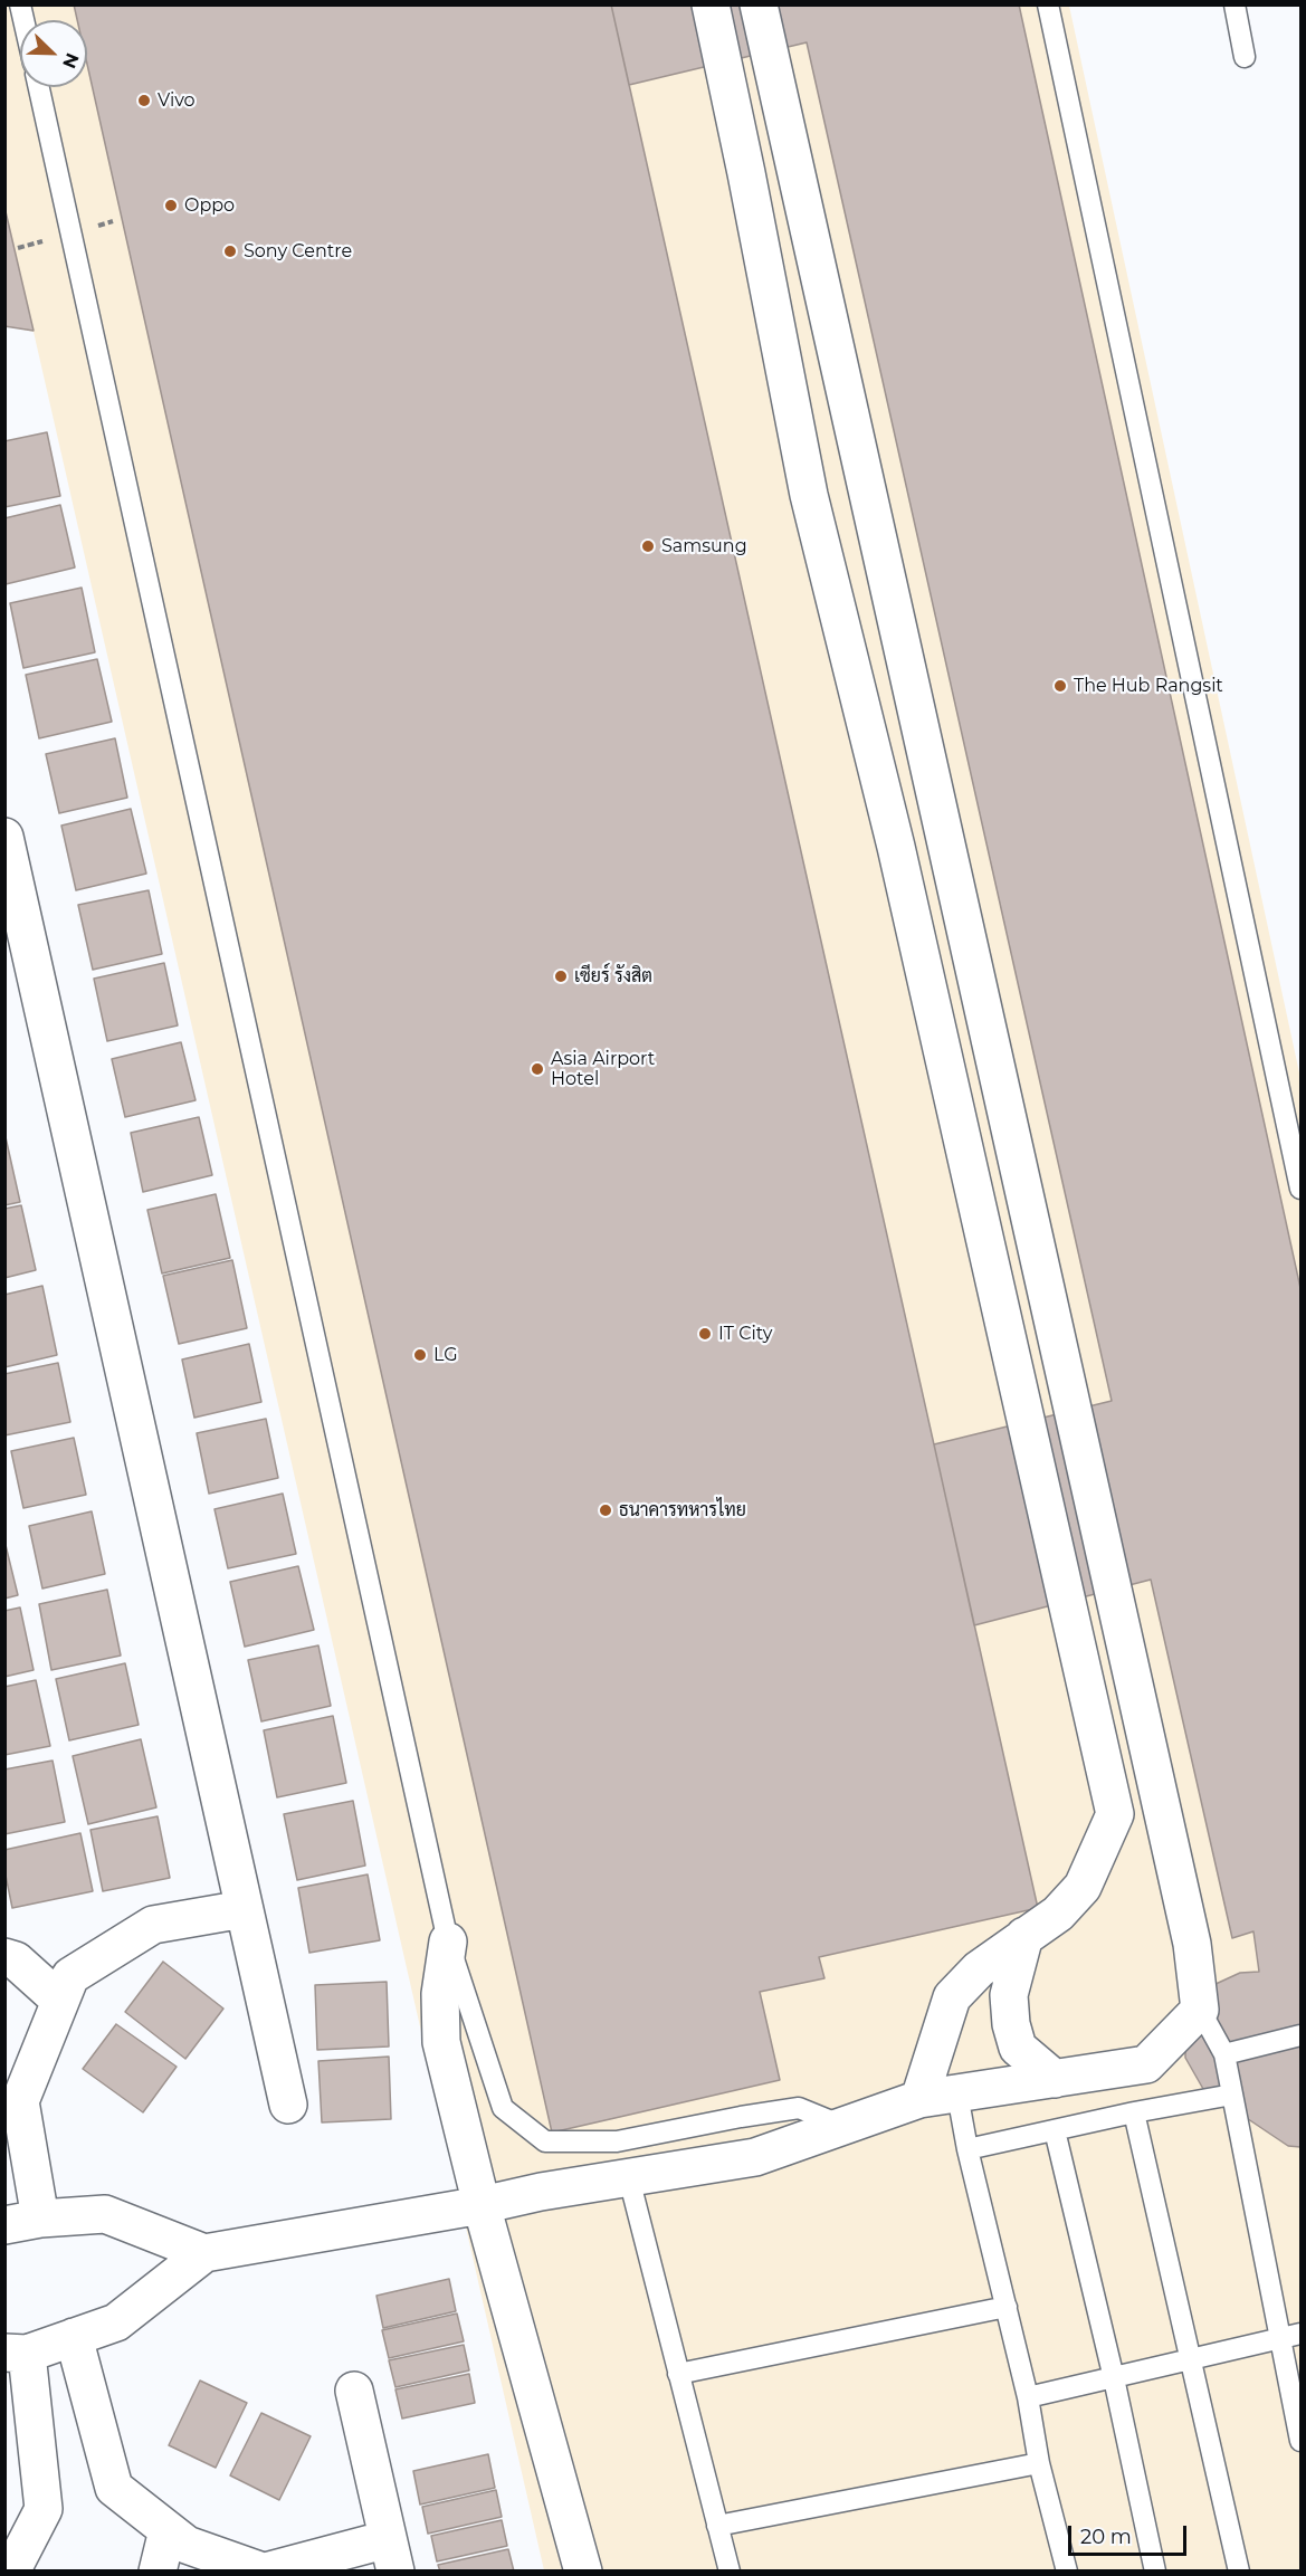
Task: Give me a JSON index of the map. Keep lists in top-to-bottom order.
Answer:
{
  "places": [
    "Vivo",
    "Oppo",
    "Sony Centre",
    "Samsung",
    "The Hub Rangsit",
    "เซียร์ รังสิต",
    "Asia Airport Hotel",
    "IT City",
    "LG",
    "ธนาคารทหารไทย"
  ],
  "scale_bar": "20 m",
  "north": "bottom right"
}
